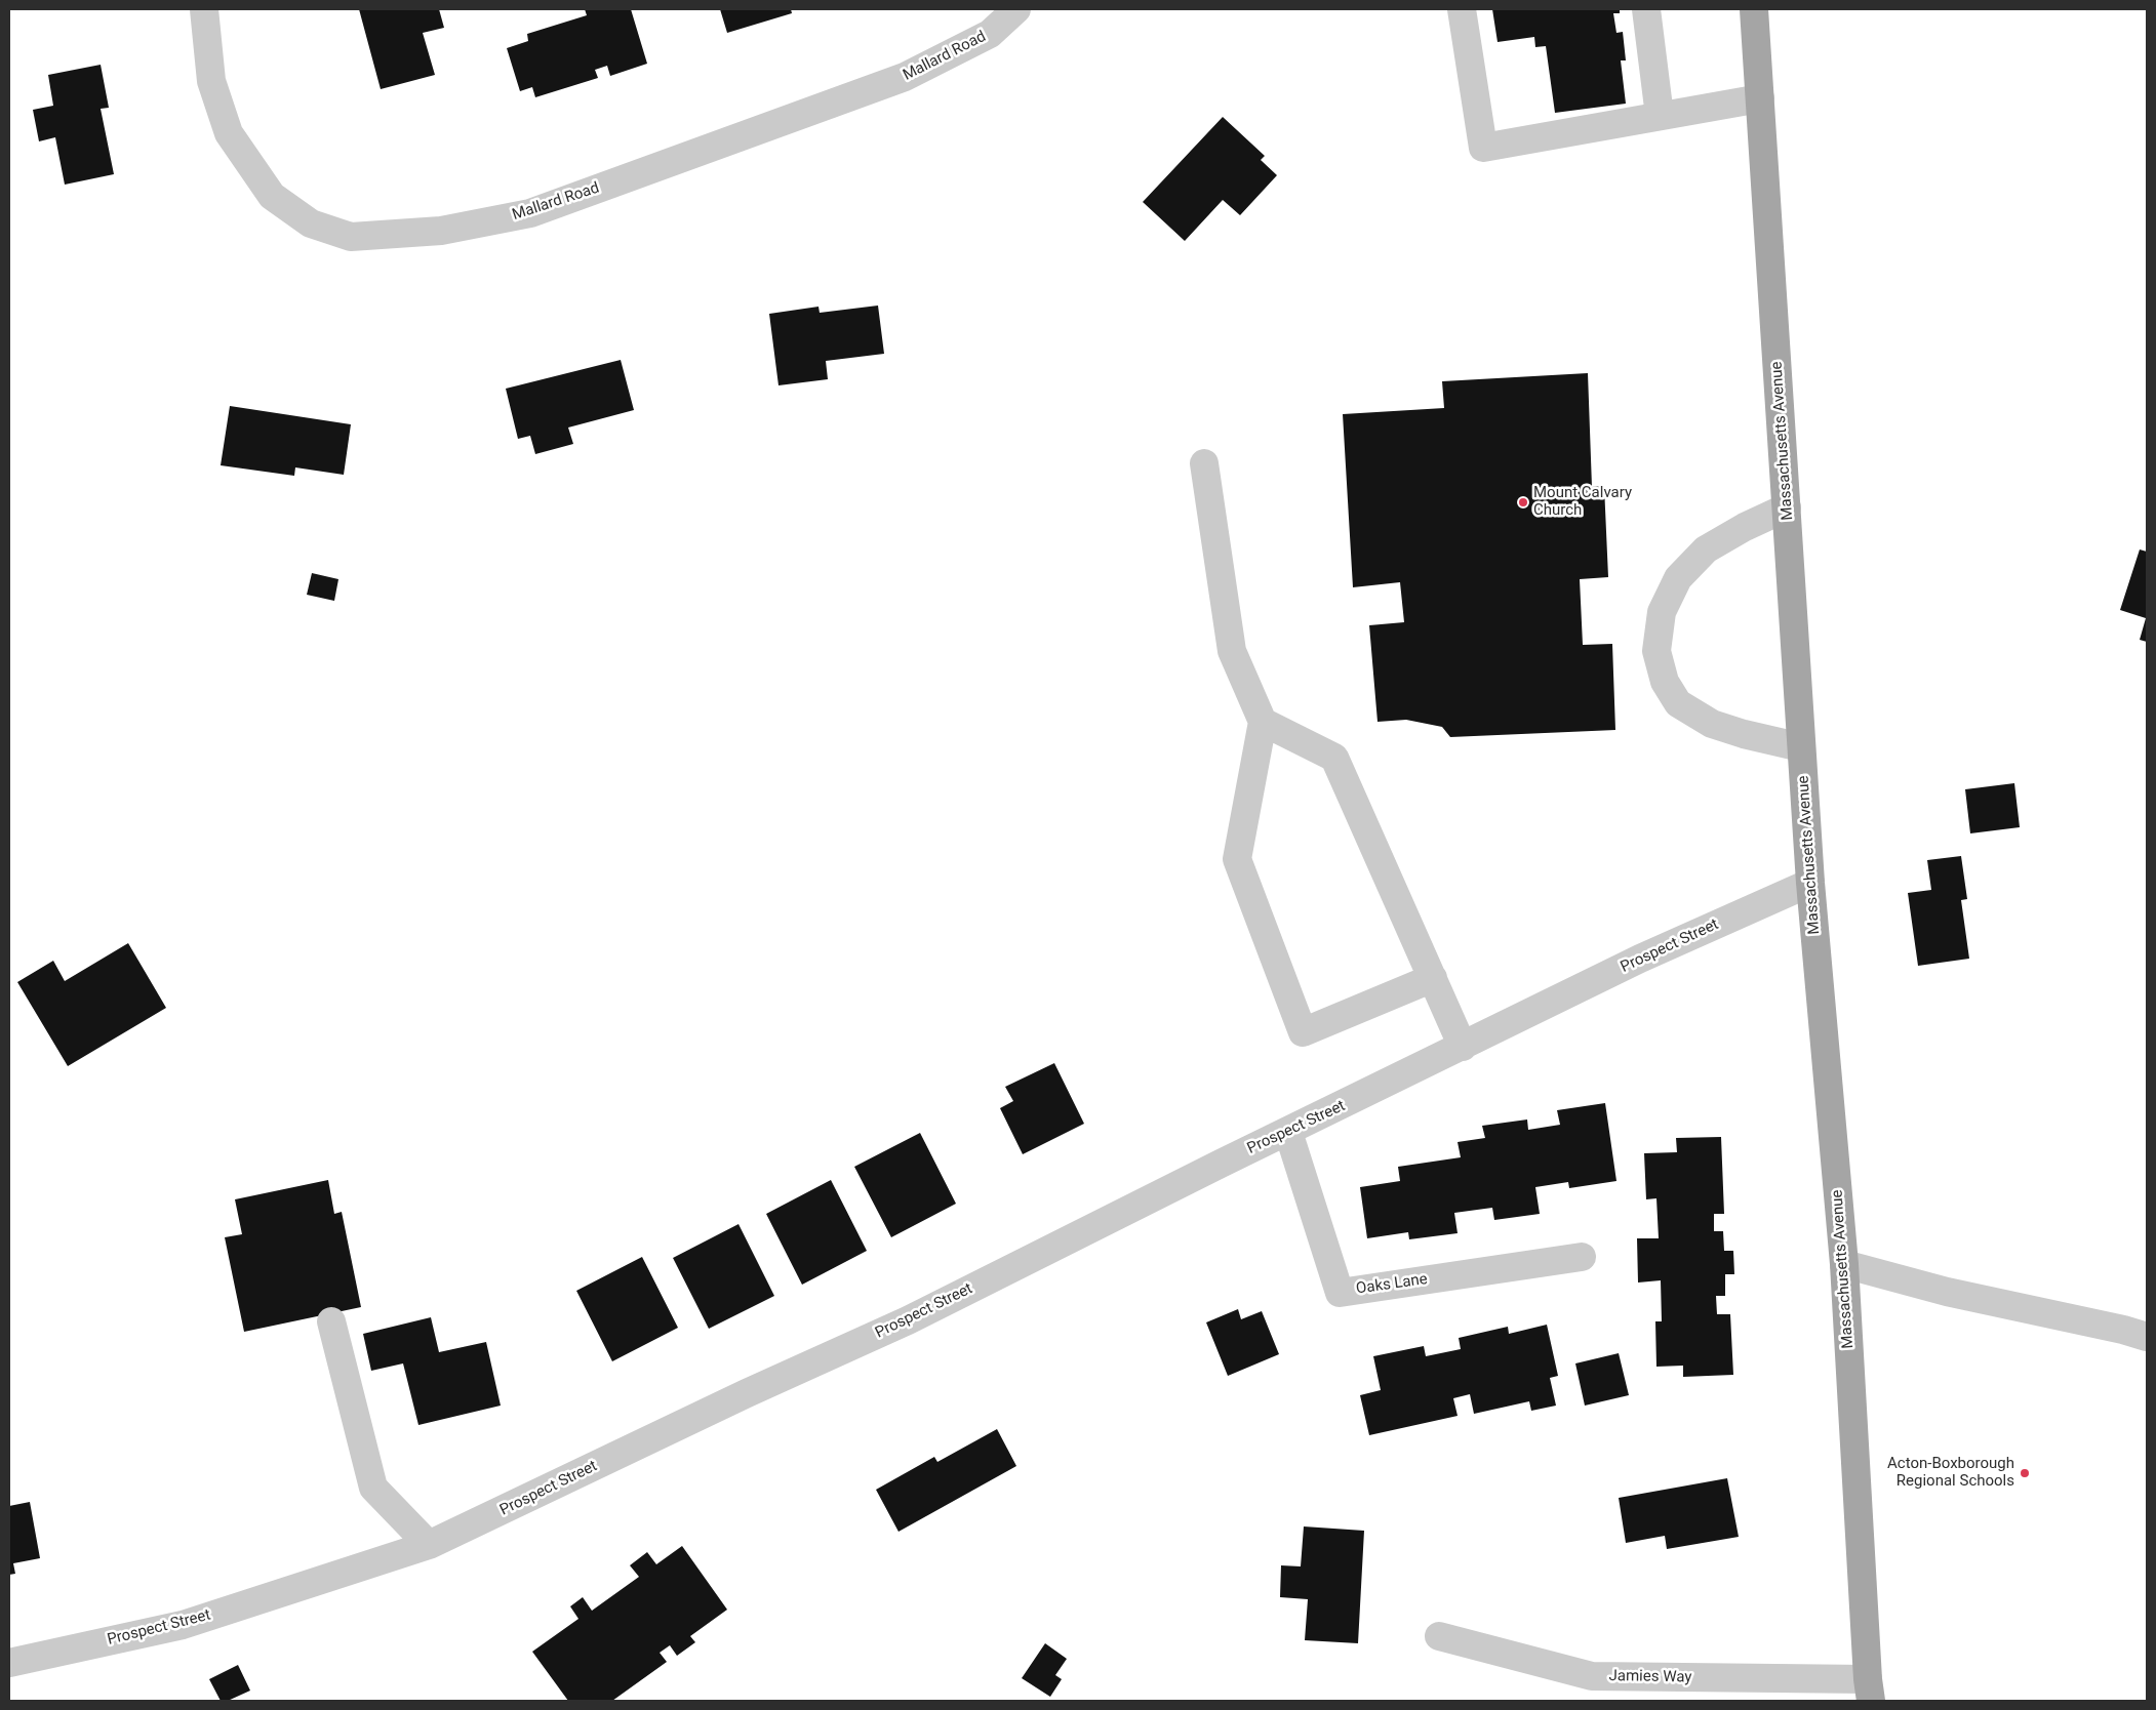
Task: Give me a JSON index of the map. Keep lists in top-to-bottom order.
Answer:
{
  "streets": {
    "main road": ["Massachusetts Avenue"],
    "street": [
      "Mallard Road",
      "Prospect Street",
      "Oaks Lane",
      "Jamies Way"
    ]
  },
  "crossings": [
    ["Massachusetts Avenue", "Prospect Street"],
    ["Massachusetts Avenue", "Jamies Way"],
    ["Prospect Street", "Oaks Lane"]
  ],
  "places": ["Mount Calvary Church", "Acton-Boxborough Regional Schools"]
}
